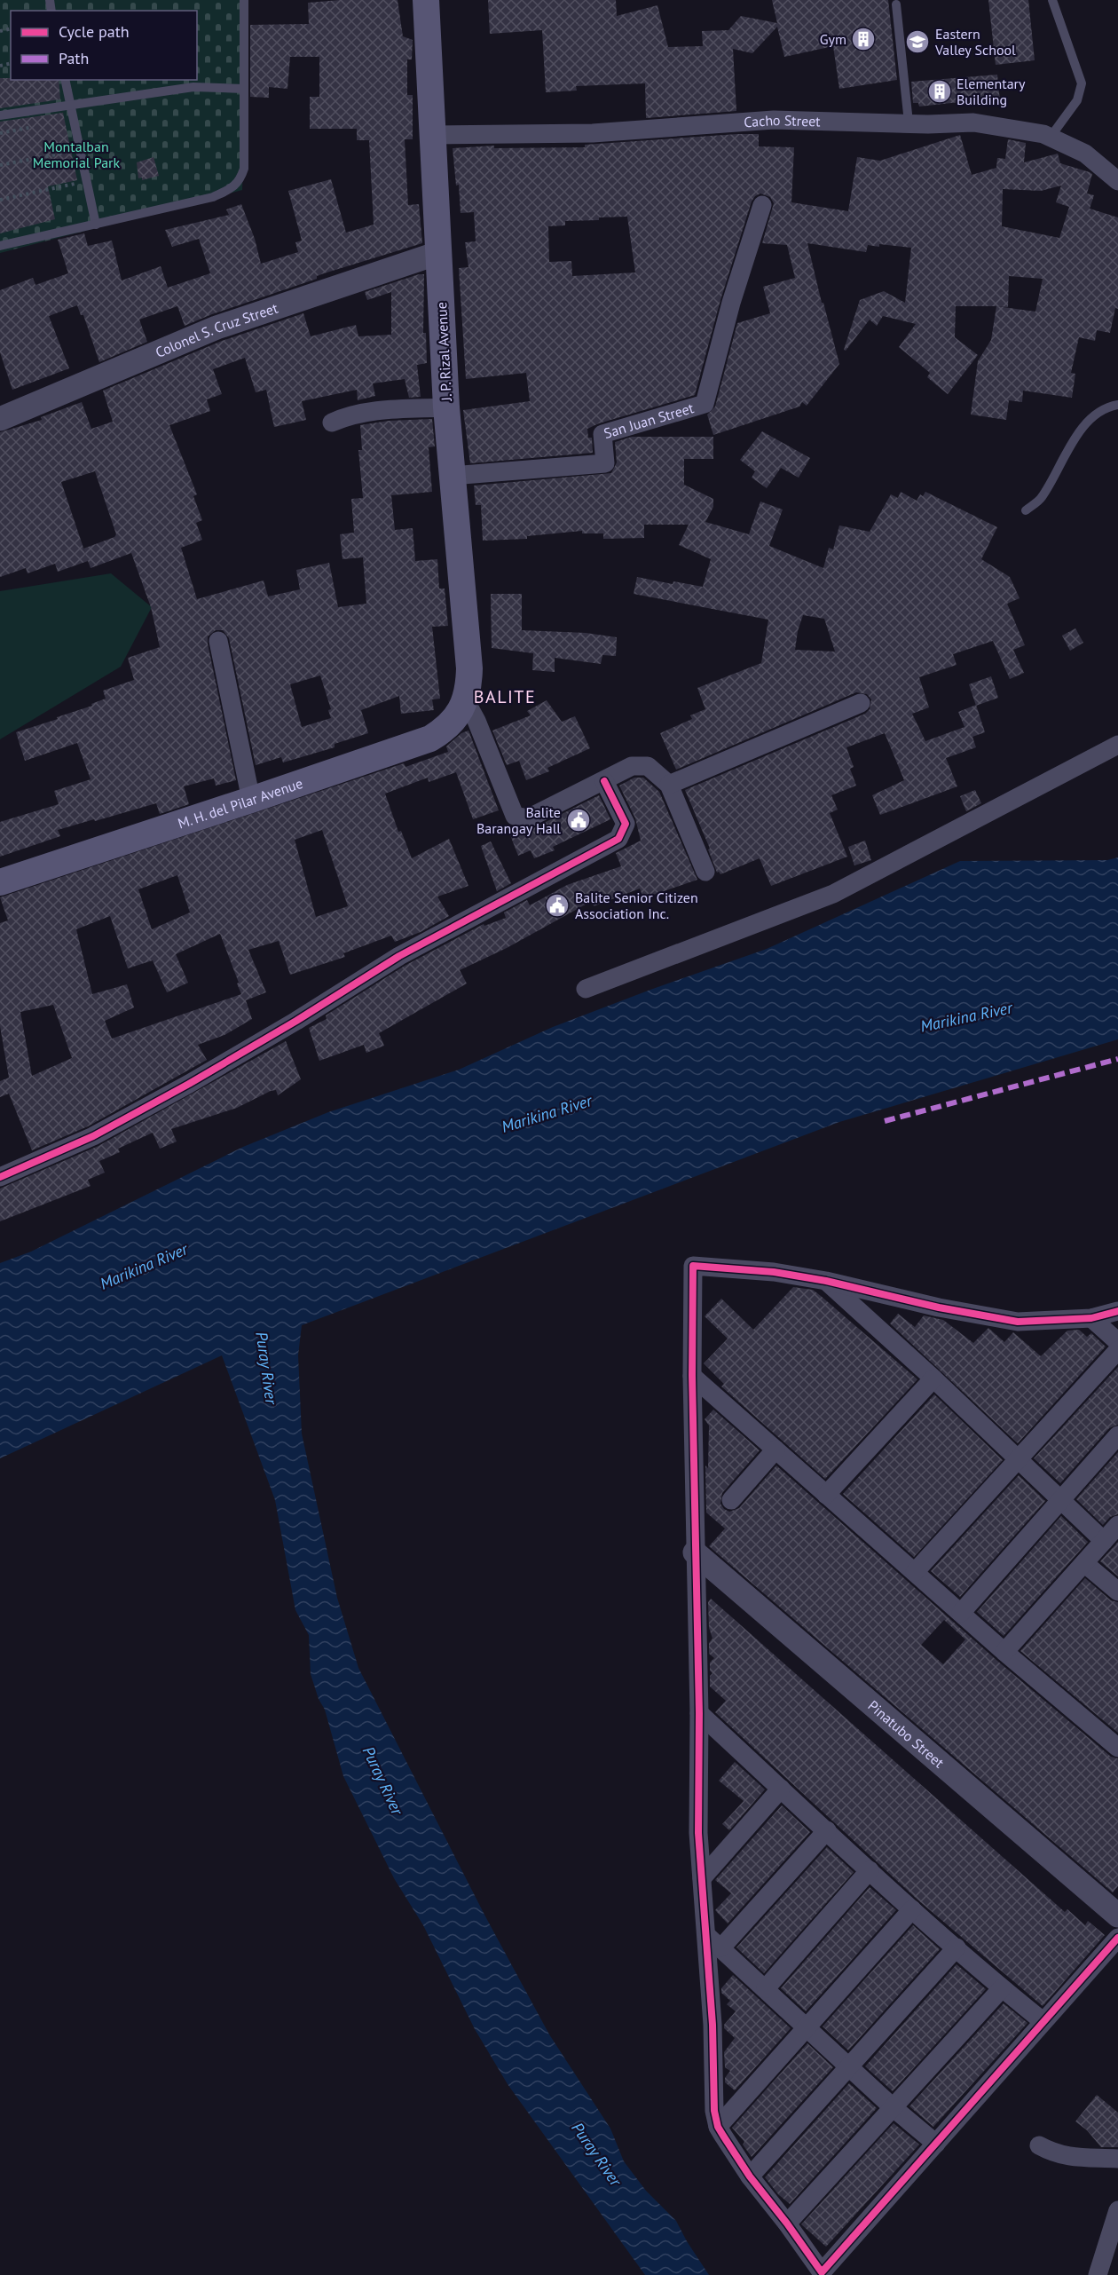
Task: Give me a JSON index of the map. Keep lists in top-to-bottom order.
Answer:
{
  "streets": {
    "main road": ["J. P. Rizal Avenue", "M. H. del Pilar Avenue"],
    "street": [
      "Cacho Street",
      "Colonel S. Cruz Street",
      "San Juan Street",
      "Pinatubo Street"
    ]
  },
  "crossings": [
    ["Cacho Street", "J. P. Rizal Avenue"],
    ["Colonel S. Cruz Street", "J. P. Rizal Avenue"],
    ["J. P. Rizal Avenue", "San Juan Street"],
    ["J. P. Rizal Avenue", "M. H. del Pilar Avenue"]
  ],
  "districts": ["BALITE"],
  "water": ["Marikina River", "Puray River"],
  "parks": ["Montalban Memorial Park"],
  "places": {
    "building": ["Gym", "Elementary Building"],
    "school or university": ["Eastern Valley School"],
    "public building": ["Balite Barangay Hall", "Balite Senior Citizen Association Inc."]
  },
  "legend": ["Cycle path", "Path"]
}
